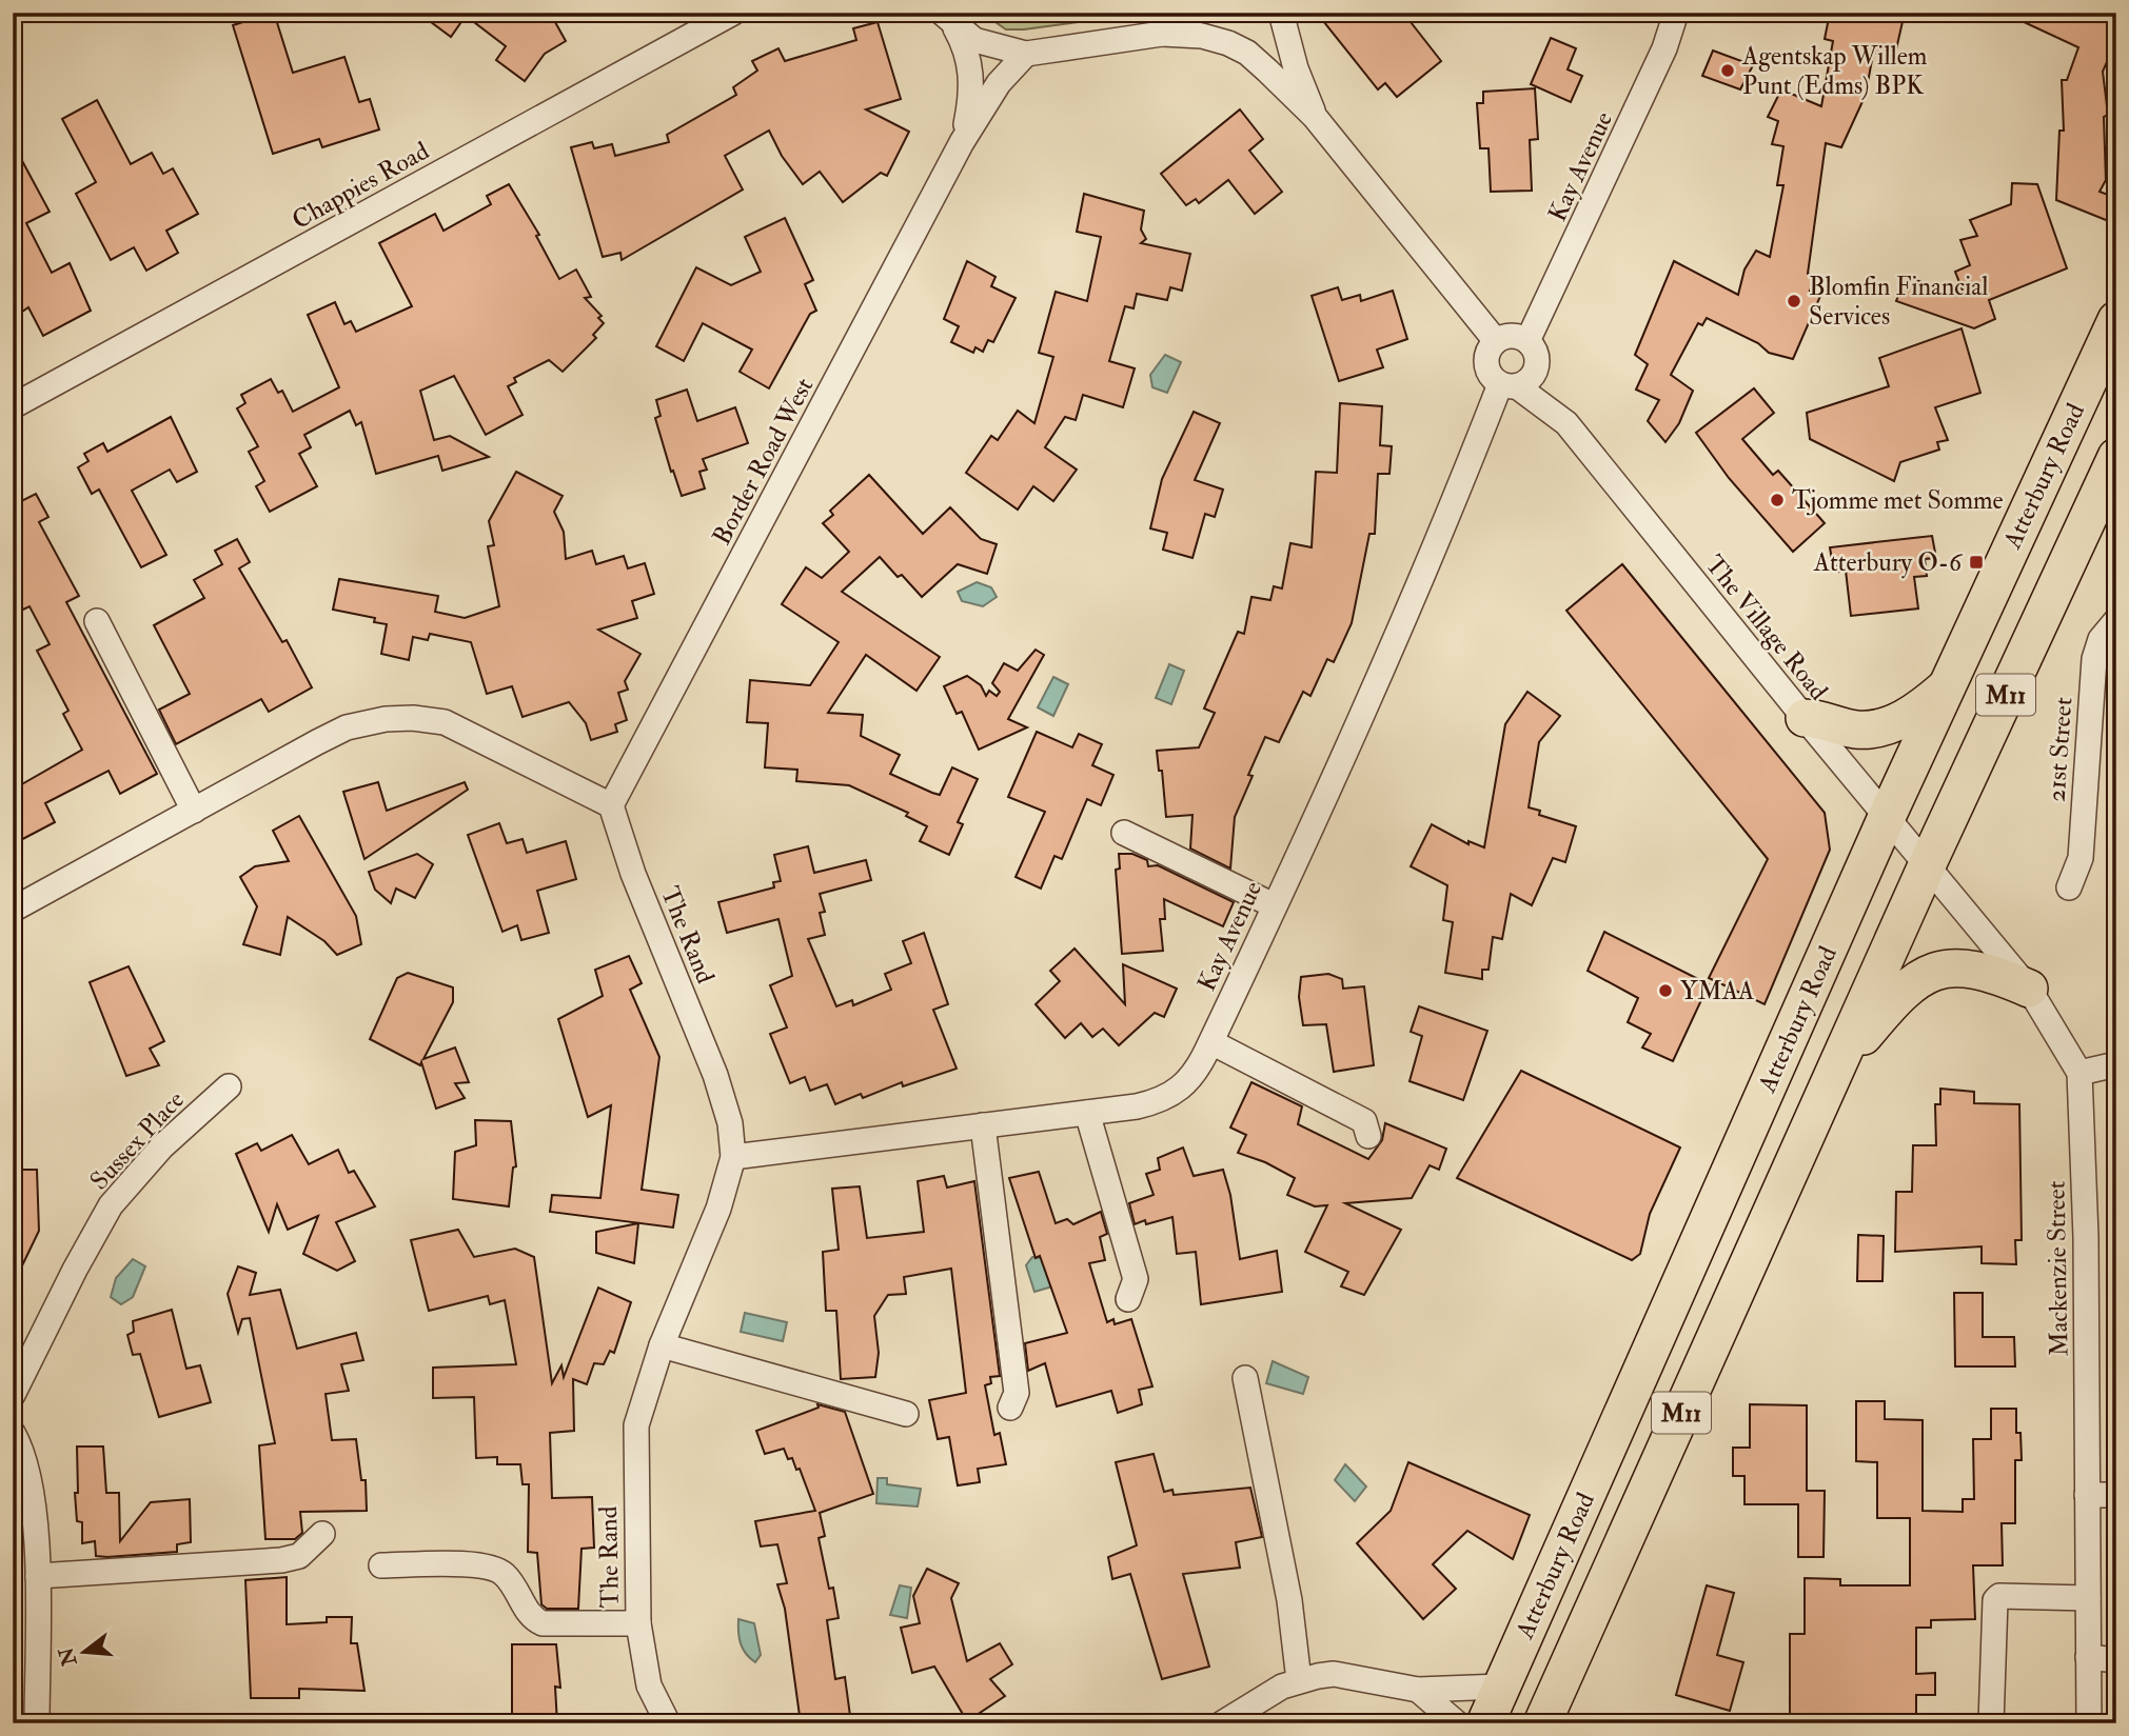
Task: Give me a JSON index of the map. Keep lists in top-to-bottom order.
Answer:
{
  "streets": {
    "main road": ["Atterbury Road", "M11"],
    "street": [
      "Kay Avenue",
      "Chappies Road",
      "Border Road West",
      "The Village Road",
      "21st Street",
      "The Rand",
      "Sussex Place",
      "Mackenzie Street"
    ]
  },
  "crossings": [
    ["Kay Avenue", "The Rand"],
    ["Border Road West", "The Rand"],
    ["Atterbury Road", "The Village Road"],
    ["Atterbury Road", "Mackenzie Street"],
    ["The Village Road", "Mackenzie Street"]
  ],
  "places": {
    "other": [
      "Agentskap Willem Punt (Edms) BPK",
      "Blomfin Financial Services",
      "Tjomme met Somme",
      "YMAA"
    ],
    "transit": ["Atterbury O-6"]
  },
  "north": "left"
}
